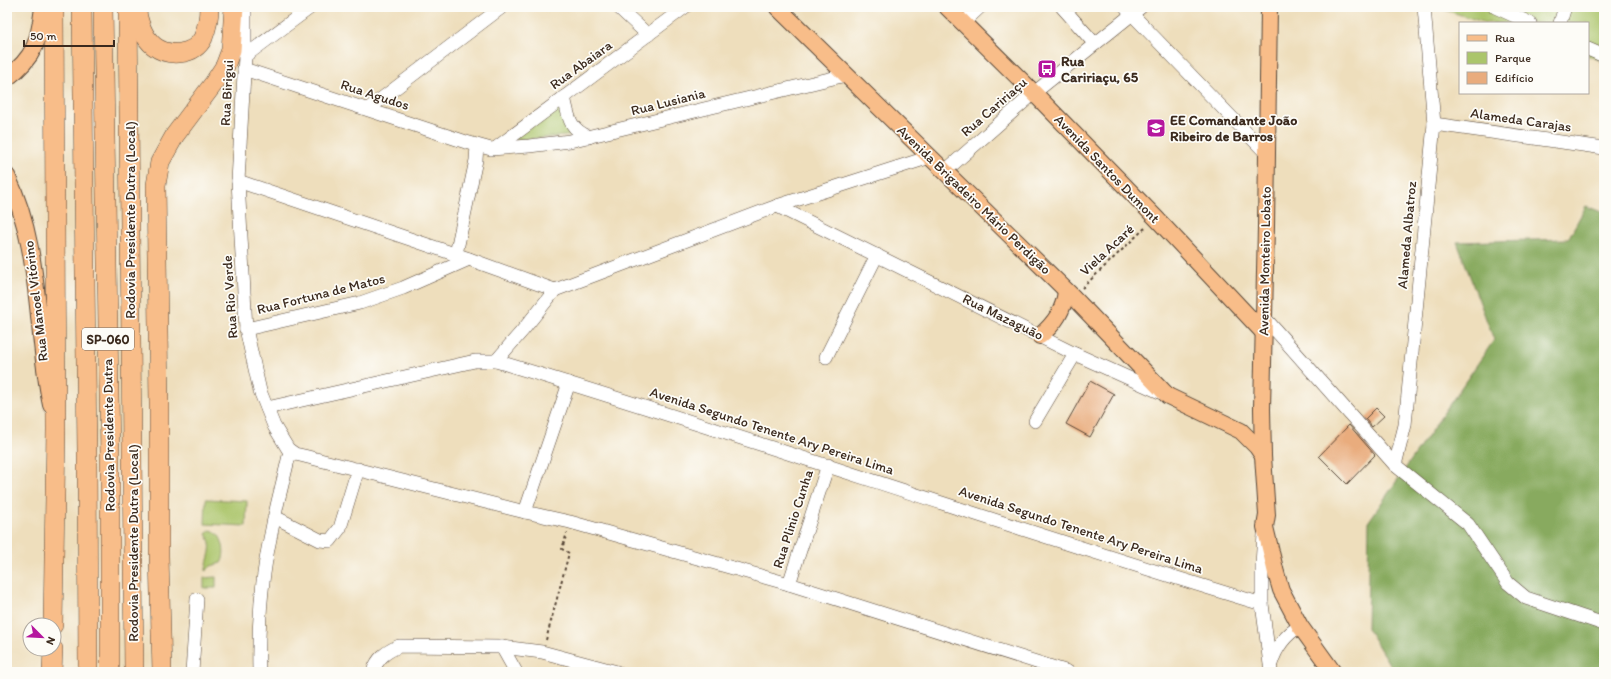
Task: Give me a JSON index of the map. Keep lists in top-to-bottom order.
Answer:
{
  "streets": {
    "highway": ["Rodovia Presidente Dutra (Local)", "SP-060", "Rodovia Presidente Dutra"],
    "main road": [
      "Avenida Santos Dumont",
      "Avenida Brigadeiro Mário Perdigão",
      "Avenida Monteiro Lobato",
      "Rua Manoel Vitórino",
      "Rua Mazaguão"
    ],
    "street": [
      "Rua Abaiara",
      "Rua Birigui",
      "Rua Agudos",
      "Rua Lusiania",
      "Rua Caririaçu",
      "Alameda Carajas",
      "Alameda Albatroz",
      "Rua Fortuna de Matos",
      "Rua Rio Verde",
      "Avenida Segundo Tenente Ary Pereira Lima",
      "Rua Plinio Cunha"
    ],
    "path": ["Viela Acaré"]
  },
  "crossings": [
    ["Rua Abaiara", "Rua Agudos"],
    ["Rua Abaiara", "Rua Lusiania"],
    ["Rua Birigui", "Rua Agudos"],
    ["Rua Birigui", "Rua Rio Verde"],
    ["Rua Agudos", "Rua Lusiania"],
    ["Rua Lusiania", "Avenida Brigadeiro Mário Perdigão"],
    ["Rua Caririaçu", "Avenida Santos Dumont"],
    ["Rua Caririaçu", "Avenida Brigadeiro Mário Perdigão"],
    ["Alameda Carajas", "Alameda Albatroz"],
    ["Avenida Santos Dumont", "Viela Acaré"],
    ["Avenida Santos Dumont", "Avenida Monteiro Lobato"],
    ["Avenida Brigadeiro Mário Perdigão", "Viela Acaré"],
    ["Avenida Brigadeiro Mário Perdigão", "Rua Mazaguão"],
    ["Avenida Monteiro Lobato", "Rua Mazaguão"],
    ["Rua Fortuna de Matos", "Rua Rio Verde"],
    ["Rua Rio Verde", "Avenida Segundo Tenente Ary Pereira Lima"],
    ["Avenida Segundo Tenente Ary Pereira Lima", "Rua Plinio Cunha"]
  ],
  "places": {
    "bus stop": ["Rua Caririaçu, 65"],
    "school or university": ["EE Comandante João Ribeiro de Barros"]
  },
  "legend": ["Rua", "Parque", "Edifício"],
  "scale_bar": "50 m",
  "north": "bottom right"
}
